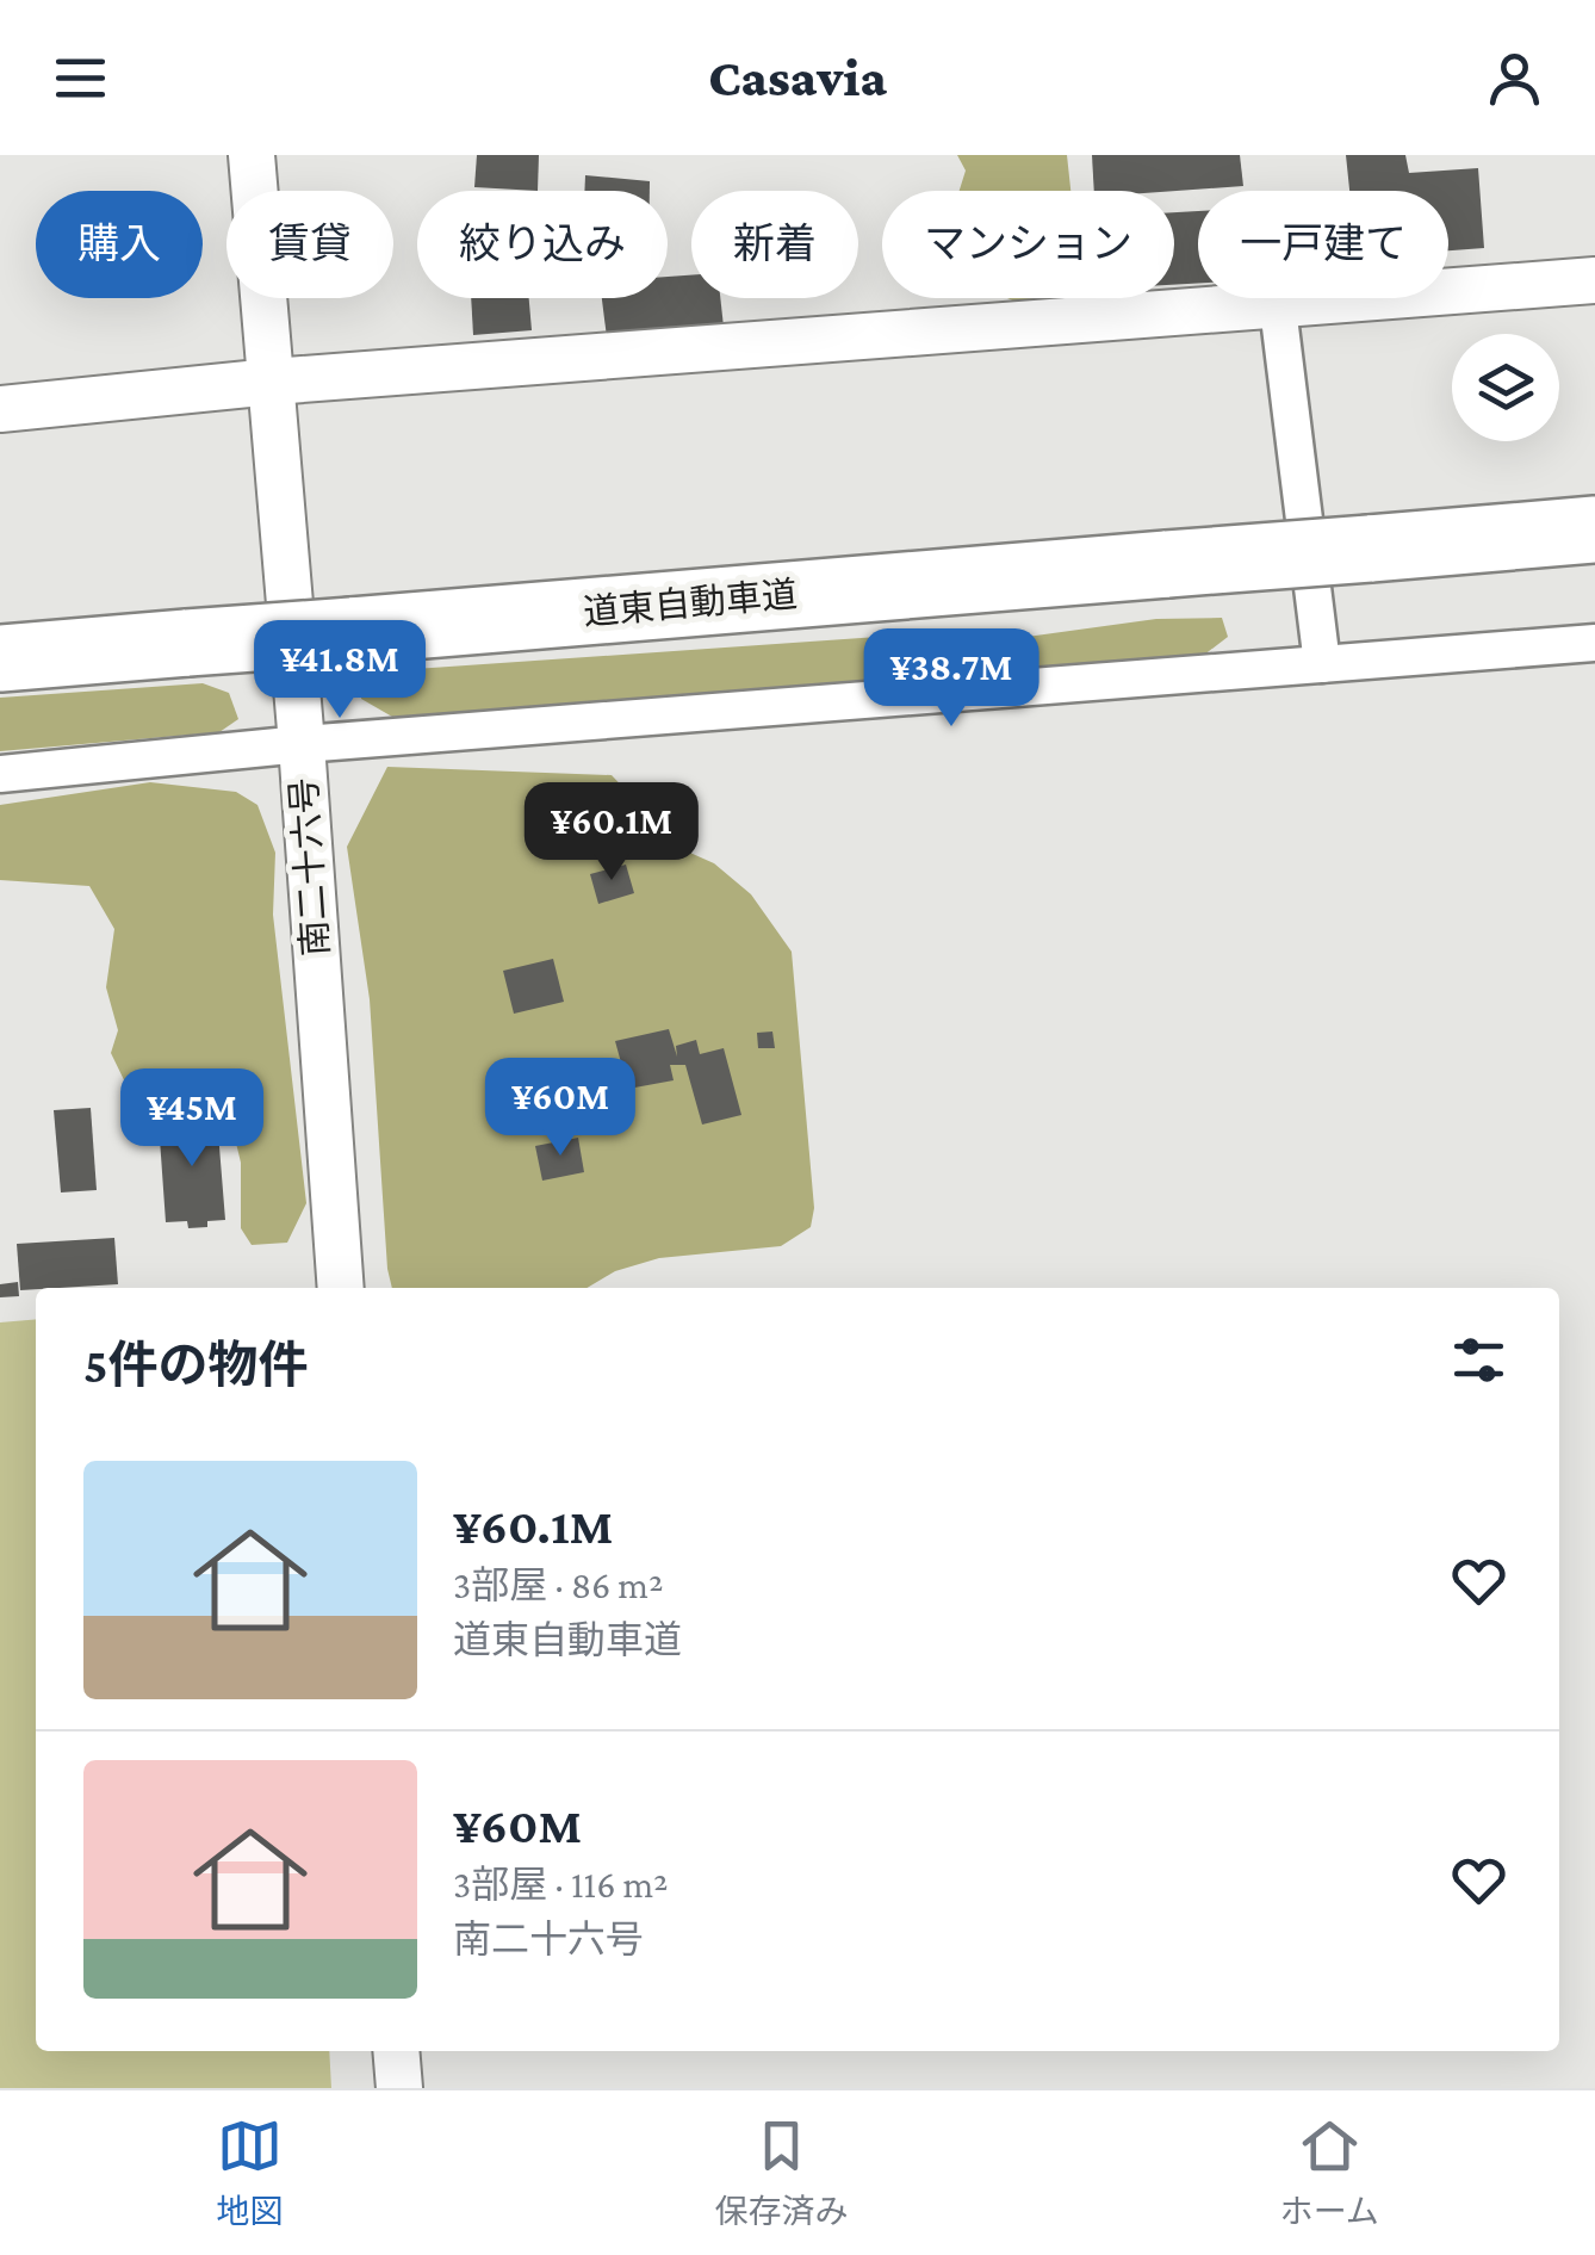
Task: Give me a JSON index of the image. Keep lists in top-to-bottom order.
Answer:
{
  "streets": {
    "highway": ["道東自動車道"],
    "street": ["南二十六号"]
  },
  "page": {
    "header": "Casavia",
    "chip": [
      "購入",
      "賃貸",
      "絞り込み",
      "新着",
      "マンション",
      "一戸建て"
    ],
    "price": [
      "¥41.8M",
      "¥38.7M",
      "¥60.1M",
      "¥60M",
      "¥45M"
    ],
    "heading": "5件の物件",
    "list": [
      {
        "name": "¥60.1M",
        "note": "3部屋 · 86 m² · 道東自動車道"
      },
      {
        "name": "¥60M",
        "note": "3部屋 · 116 m² · 南二十六号"
      }
    ],
    "tabs": ["地図", "保存済み", "ホーム"]
  }
}
